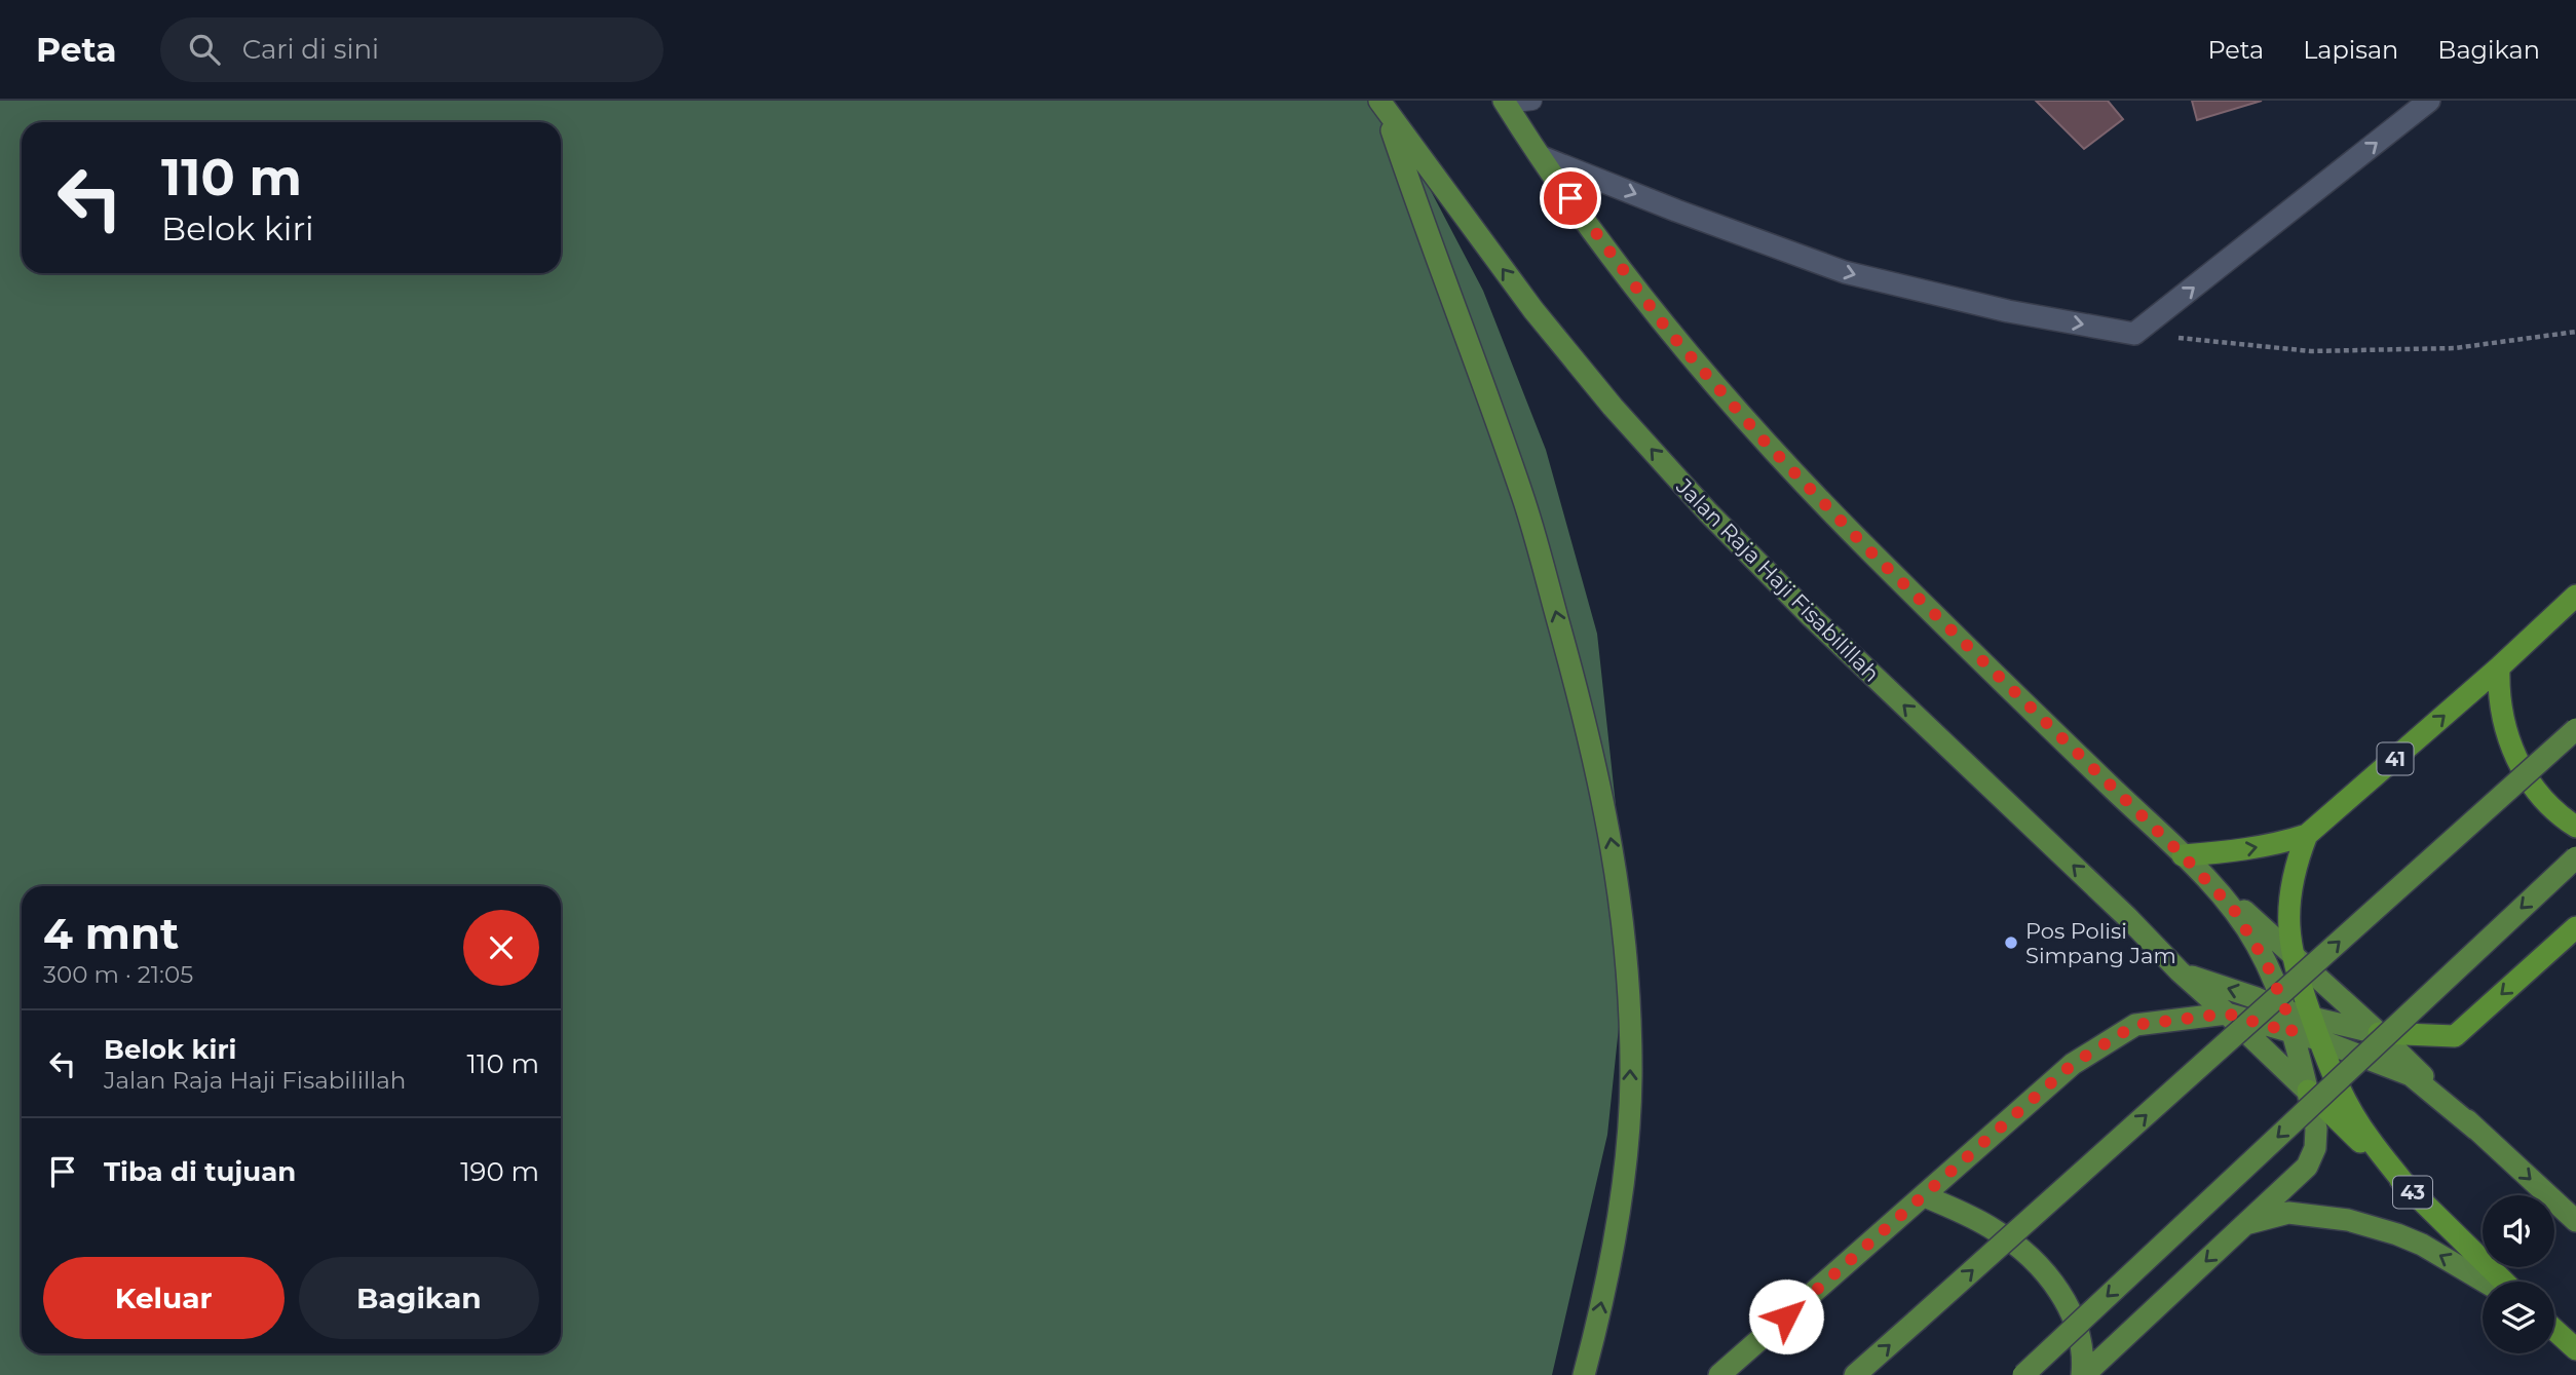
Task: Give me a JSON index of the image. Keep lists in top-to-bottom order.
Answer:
{
  "streets": {
    "highway": ["41", "43"],
    "main road": ["Jalan Raja Haji Fisabilillah"]
  },
  "crossings": [
    ["Jalan Raja Haji Fisabilillah", "43"]
  ],
  "places": ["Pos Polisi Simpang Jam"],
  "page": {
    "header": "Peta",
    "search": "Cari di sini",
    "nav": ["Peta", "Lapisan", "Bagikan"],
    "turn": ["110 m", "Belok kiri"],
    "heading": ["4 mnt", "300 m · 21:05"],
    "list": [
      {
        "name": "Belok kiri",
        "note": "Jalan Raja Haji Fisabilillah",
        "value": "110 m"
      },
      {
        "name": "Tiba di tujuan",
        "value": "190 m"
      }
    ],
    "buttons": ["Keluar", "Bagikan"]
  }
}
